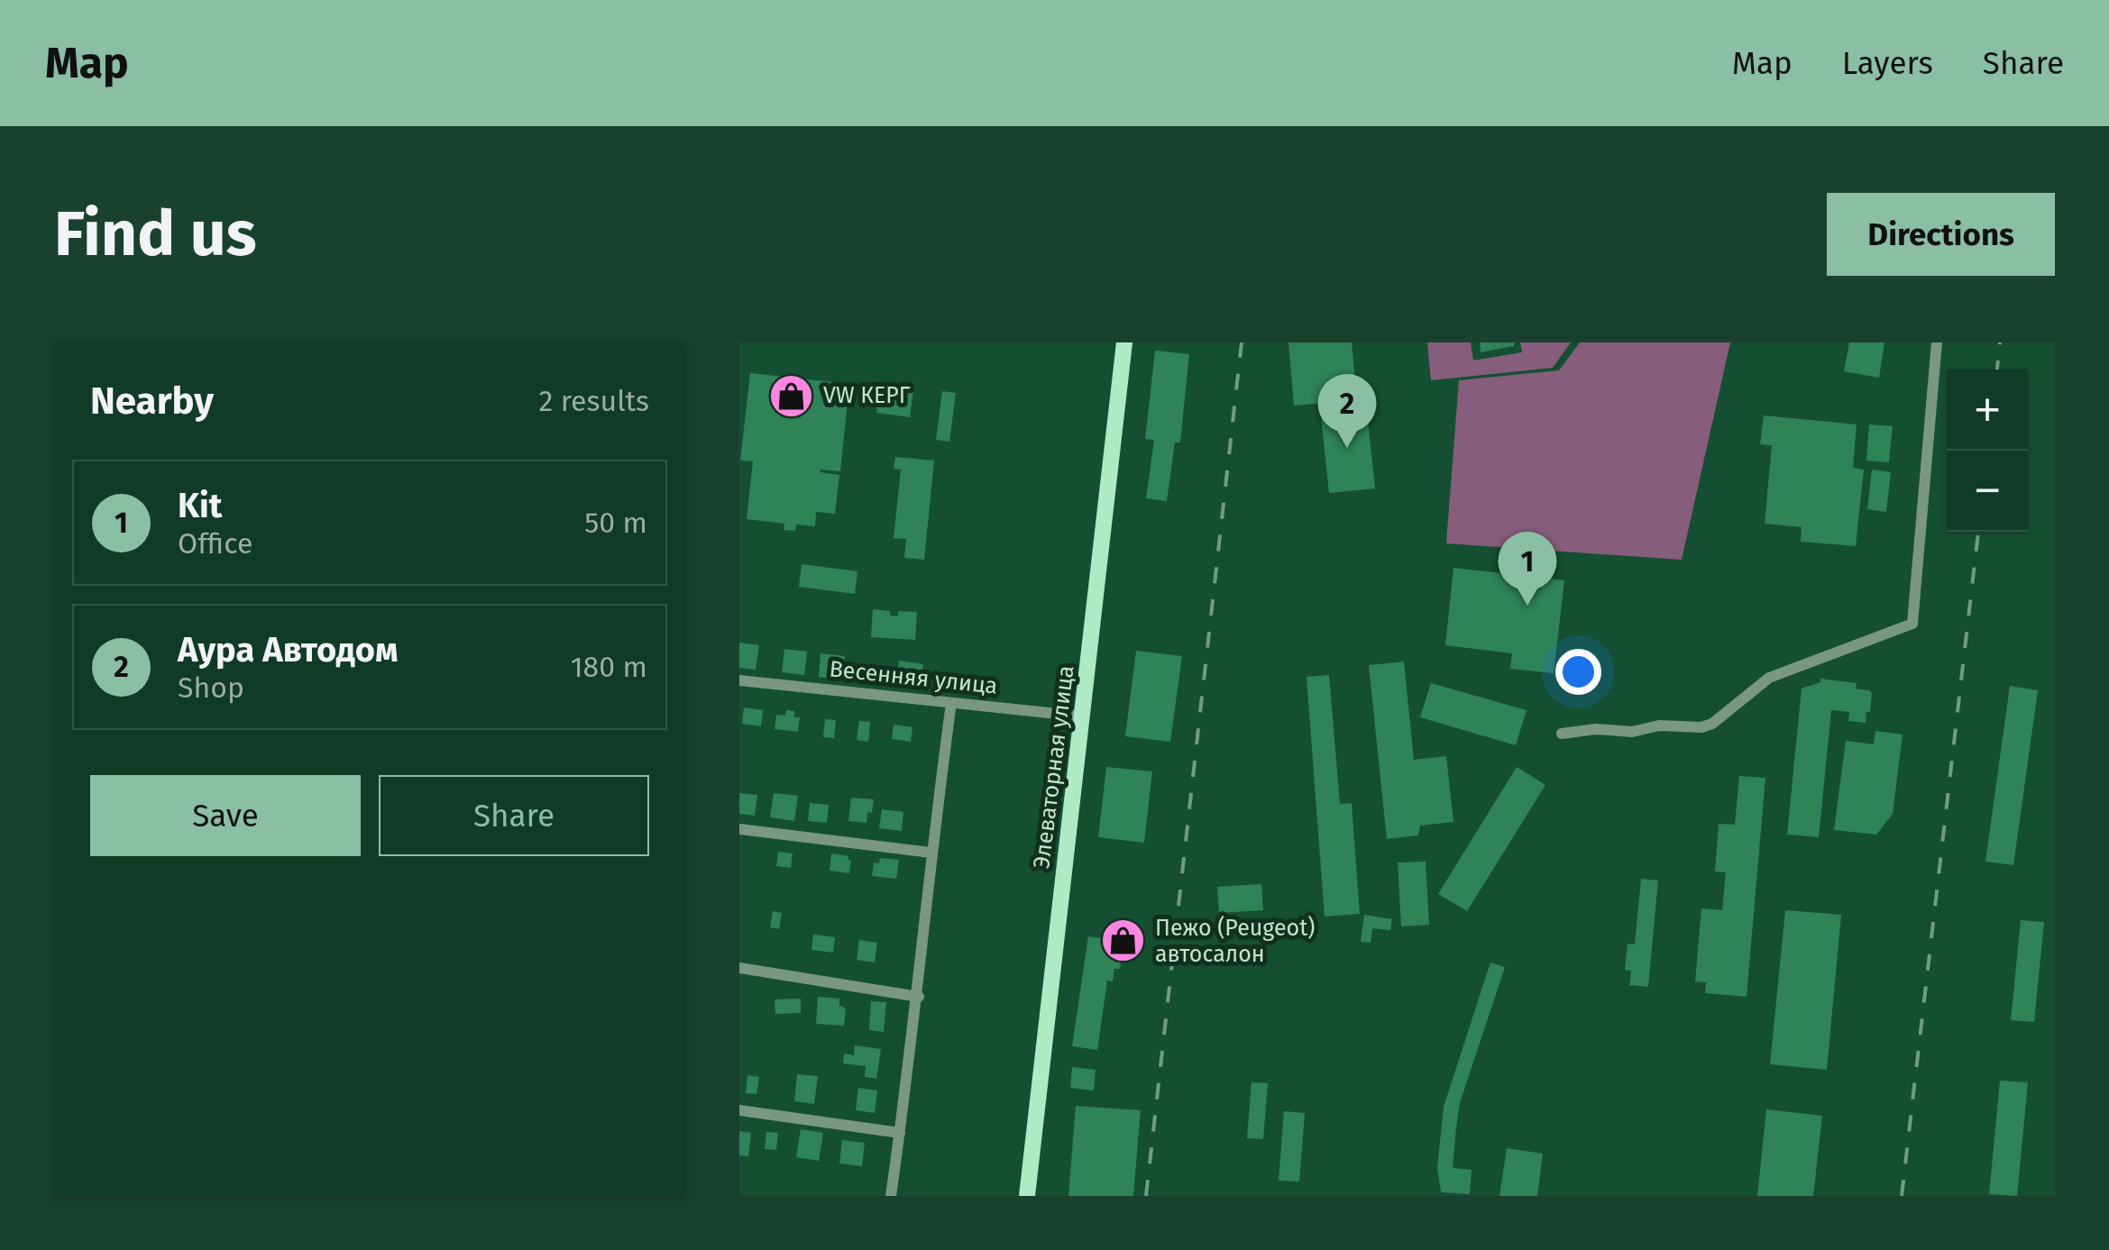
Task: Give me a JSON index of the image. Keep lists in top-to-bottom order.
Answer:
{
  "streets": {
    "main road": ["Элеваторная улица"],
    "street": ["Весенняя улица"]
  },
  "crossings": [
    ["Весенняя улица", "Элеваторная улица"]
  ],
  "places": {
    "shop": ["VW КЕРГ", "Пежо (Peugeot) автосалон"]
  },
  "page": {
    "header": "Map",
    "nav": ["Map", "Layers", "Share"],
    "buttons": [
      "Directions",
      ["Save", "Share"]
    ],
    "title": "Find us",
    "heading": ["Nearby", "2 results"],
    "map_buttons": ["+", "−"],
    "pins": ["2", "1"],
    "list": [
      {
        "mark": "1",
        "name": "Kit",
        "note": "Office",
        "value": "50 m"
      },
      {
        "mark": "2",
        "name": "Аура Автодом",
        "note": "Shop",
        "value": "180 m"
      }
    ]
  }
}
